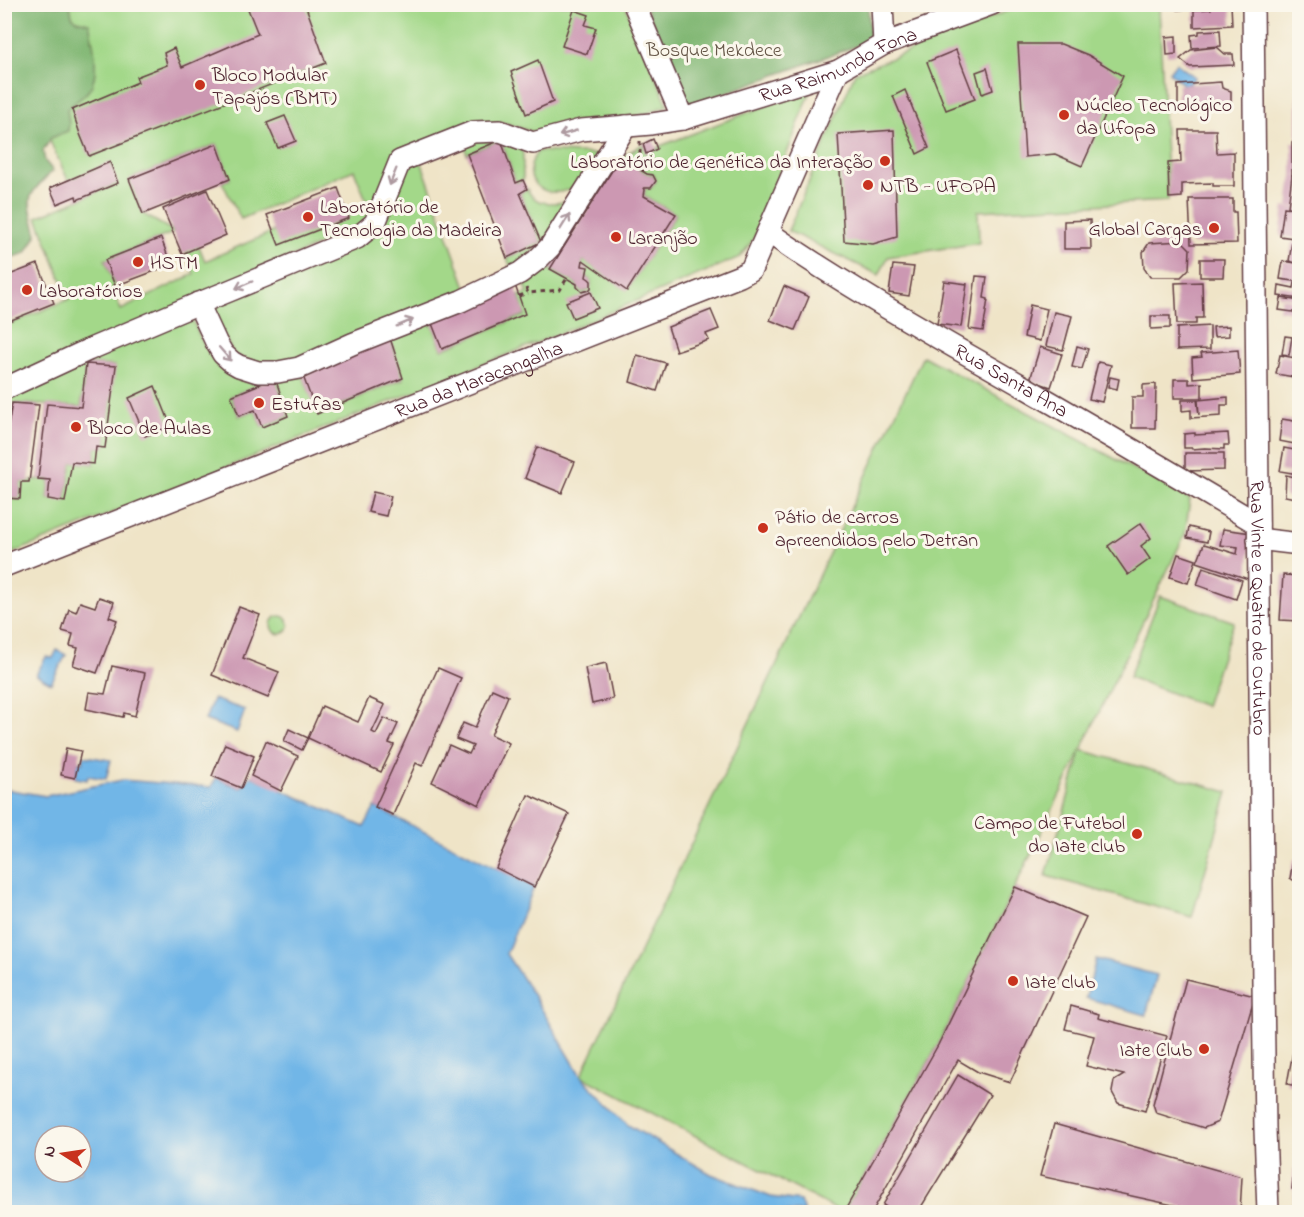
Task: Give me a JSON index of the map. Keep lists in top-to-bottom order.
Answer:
{
  "streets": {
    "street": [
      "Rua Raimundo Fona",
      "Rua da Maracangalha",
      "Rua Santa Ana",
      "Rua Vinte e Quatro de Outubro"
    ]
  },
  "crossings": [
    ["Rua Raimundo Fona", "Rua da Maracangalha"],
    ["Rua da Maracangalha", "Rua Santa Ana"],
    ["Rua Santa Ana", "Rua Vinte e Quatro de Outubro"]
  ],
  "one_way": ["Rua Raimundo Fona"],
  "parks": ["Bosque Mekdece"],
  "places": [
    "Bloco Modular Tapajós (BMT)",
    "Núcleo Tecnológico da Ufopa",
    "Laboratório de Genética da Interação",
    "NTB - UFOPA",
    "Laboratório de Tecnologia da Madeira",
    "Global Cargas",
    "Laranjão",
    "HSTM",
    "Laboratórios",
    "Estufas",
    "Bloco de Aulas",
    "Pátio de carros apreendidos pelo Detran",
    "Campo de Futebol do Iate club",
    "Iate club",
    "Iate Club"
  ],
  "north": "left"
}
